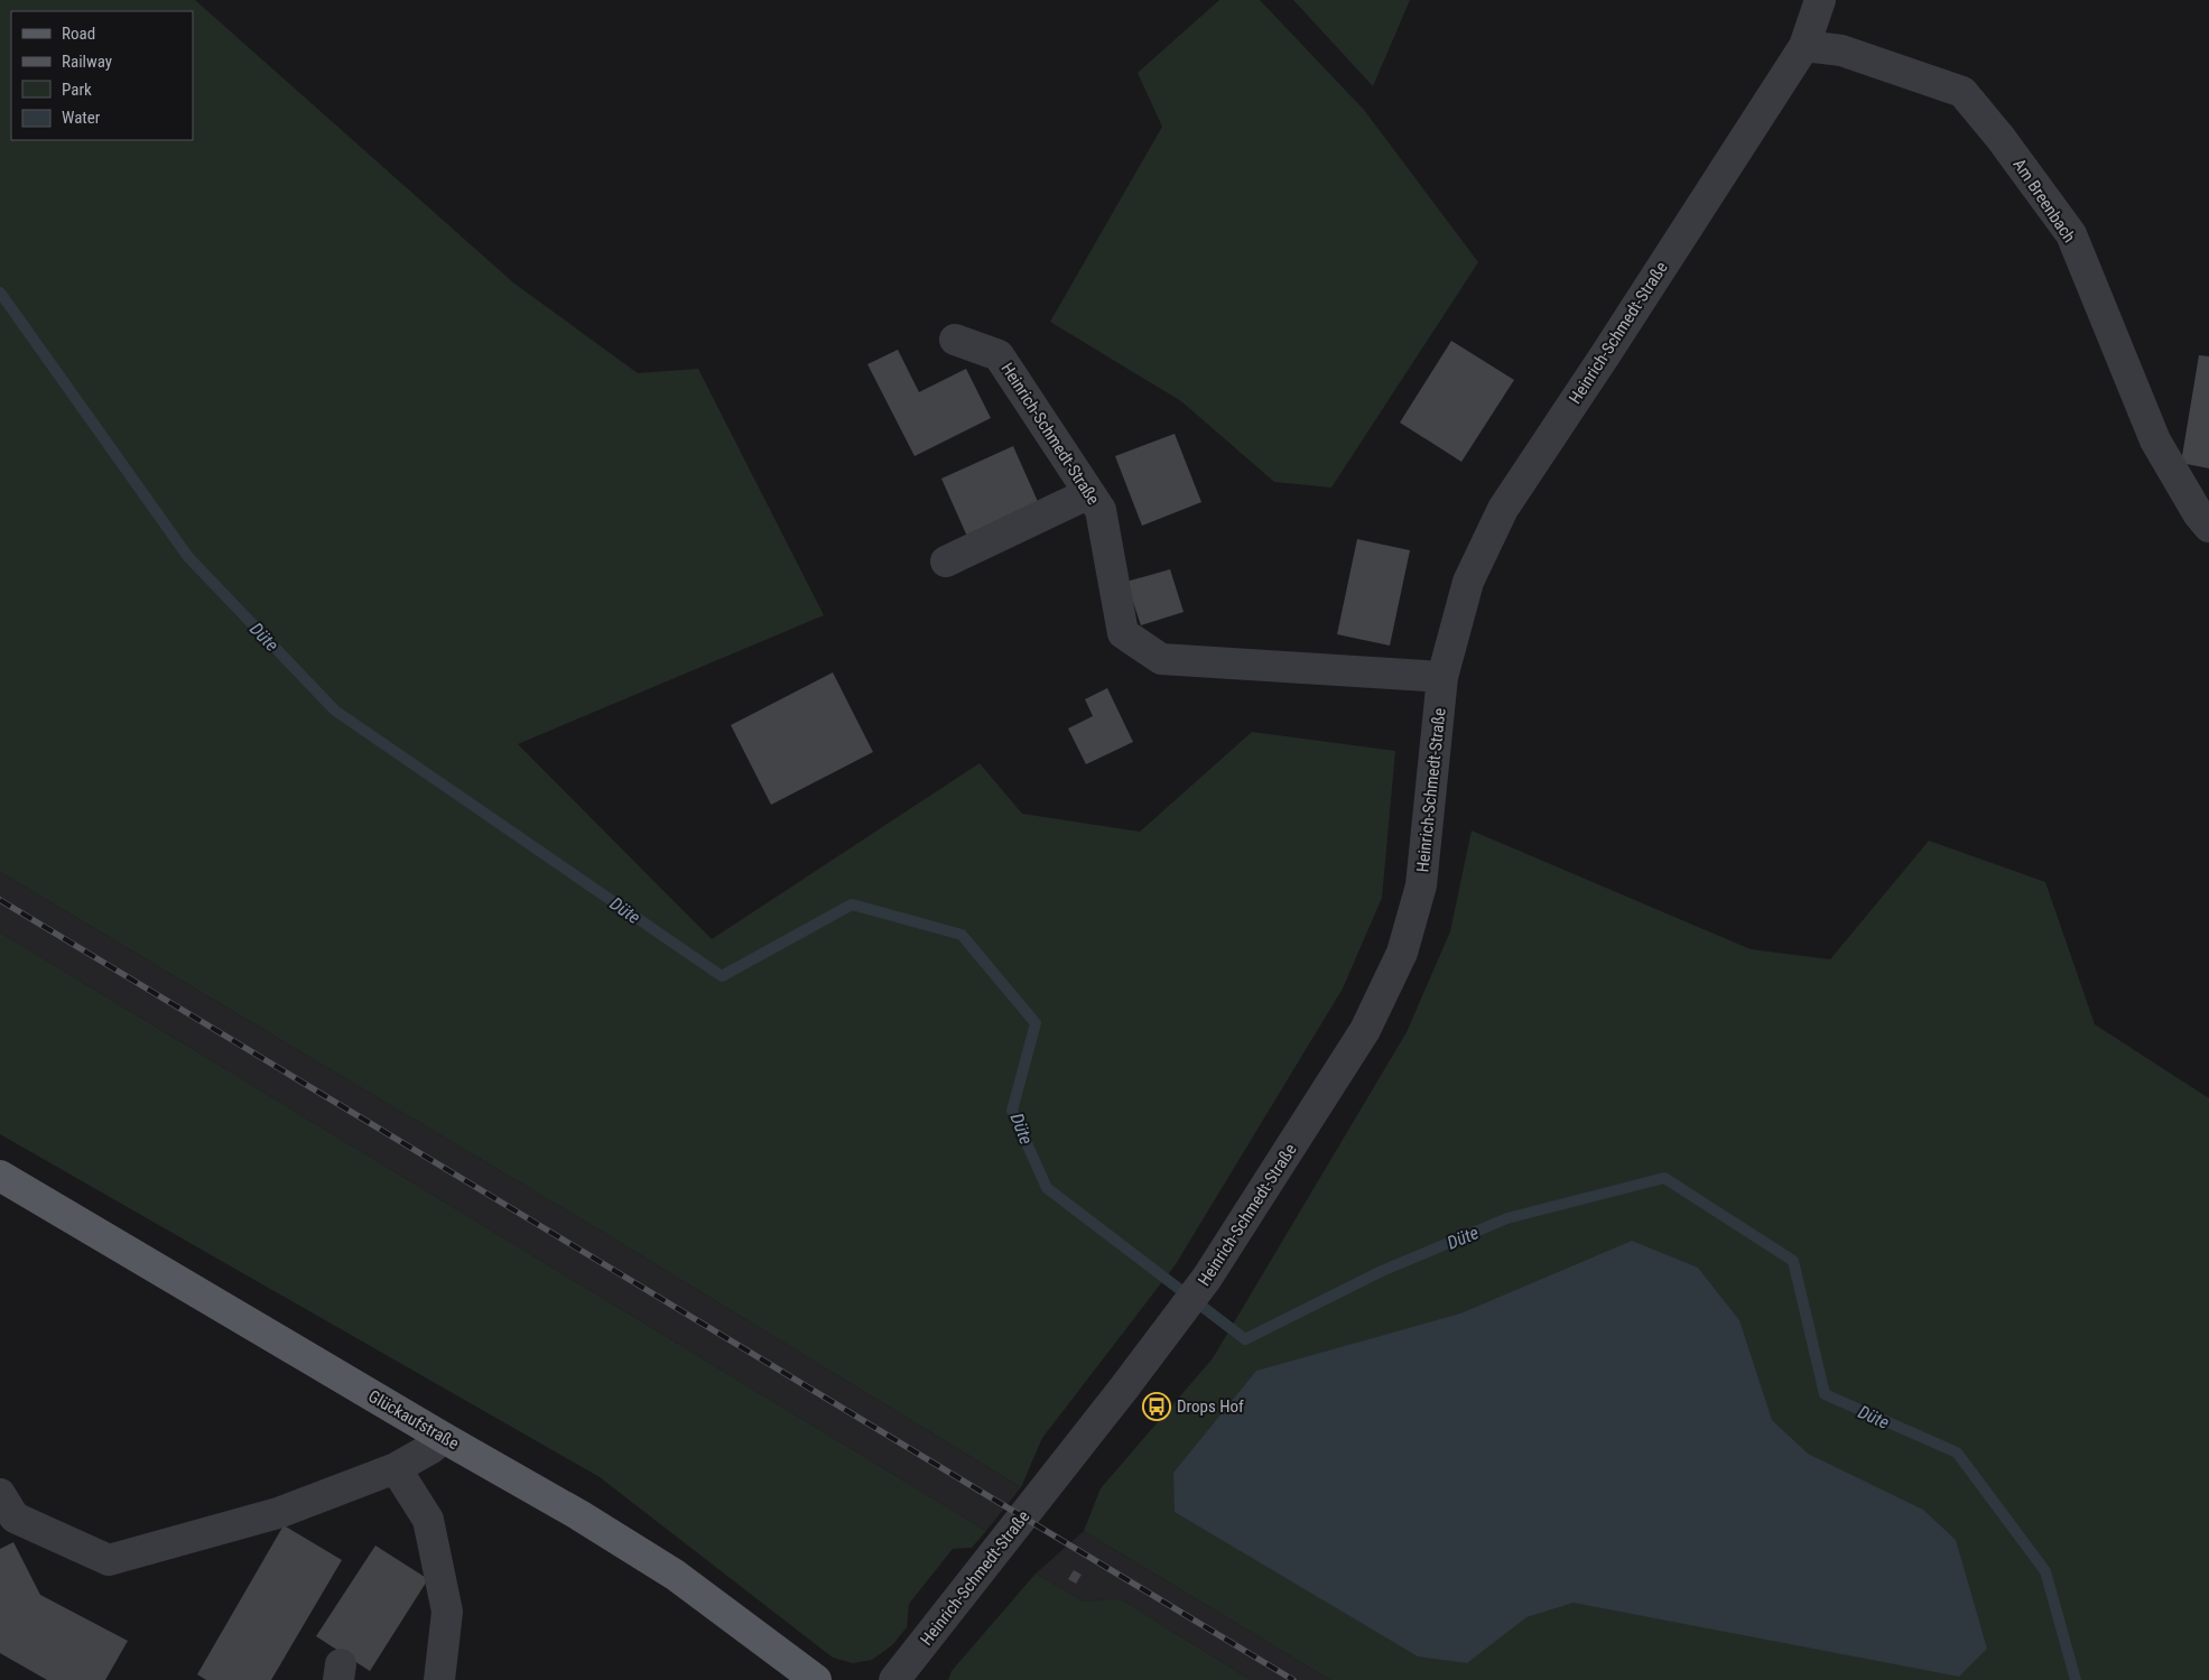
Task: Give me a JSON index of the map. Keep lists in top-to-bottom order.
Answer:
{
  "streets": {
    "main road": ["Glückaufstraße"],
    "street": ["Am Breenbach", "Heinrich-Schmedt-Straße"]
  },
  "crossings": [
    ["Am Breenbach", "Heinrich-Schmedt-Straße"]
  ],
  "water": ["Düte"],
  "places": {
    "bus stop": ["Drops Hof"]
  },
  "legend": [
    "Road",
    "Railway",
    "Park",
    "Water"
  ]
}
